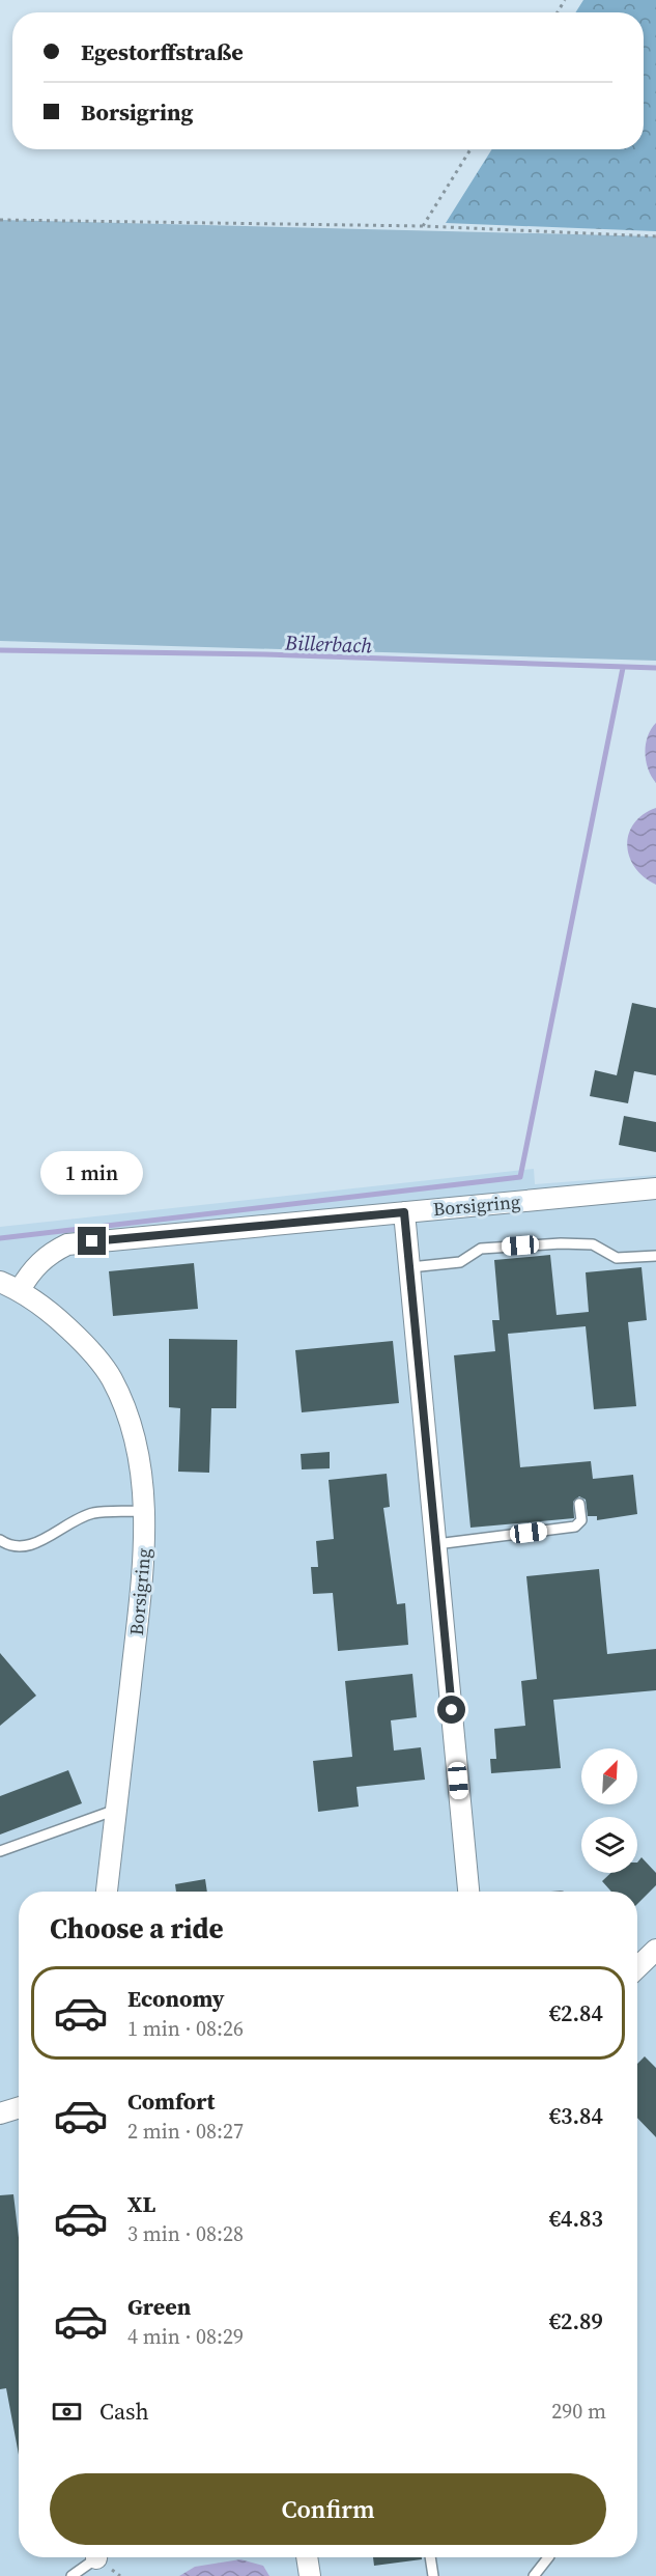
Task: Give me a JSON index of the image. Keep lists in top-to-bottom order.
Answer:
{
  "streets": {
    "street": ["Borsigring"]
  },
  "water": ["Billerbach"],
  "north": "top right",
  "page": {
    "banner": ["Egestorffstraße", "Borsigring"],
    "bubble": "1 min",
    "heading": "Choose a ride",
    "list": [
      {
        "name": "Economy",
        "note": "1 min · 08:26",
        "value": "€2.84"
      },
      {
        "name": "Comfort",
        "note": "2 min · 08:27",
        "value": "€3.84"
      },
      {
        "name": "XL",
        "note": "3 min · 08:28",
        "value": "€4.83"
      },
      {
        "name": "Green",
        "note": "4 min · 08:29",
        "value": "€2.89"
      }
    ],
    "pay": ["Cash", "290 m"],
    "buttons": "Confirm"
  }
}
